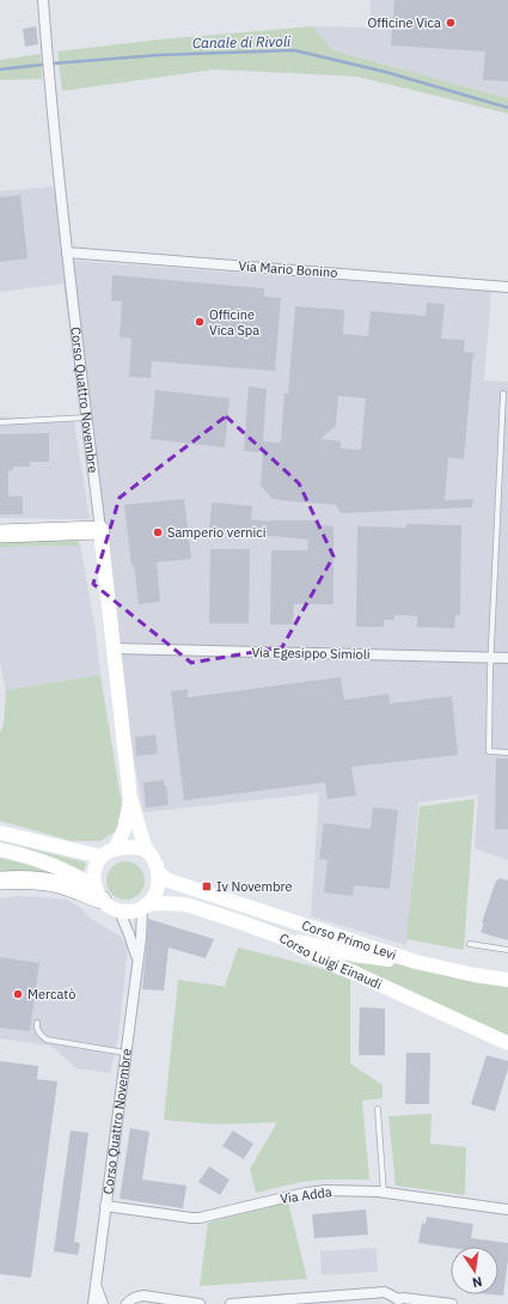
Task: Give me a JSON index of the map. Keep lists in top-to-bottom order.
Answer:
{
  "streets": {
    "main road": ["Corso Quattro Novembre", "Corso Primo Levi", "Corso Luigi Einaudi"],
    "street": ["Via Mario Bonino", "Via Egesippo Simioli", "Via Adda"]
  },
  "crossings": [
    ["Via Mario Bonino", "Corso Quattro Novembre"],
    ["Corso Quattro Novembre", "Via Egesippo Simioli"],
    ["Corso Quattro Novembre", "Corso Luigi Einaudi"],
    ["Corso Quattro Novembre", "Via Adda"],
    ["Corso Primo Levi", "Corso Luigi Einaudi"]
  ],
  "water": ["Canale di Rivoli"],
  "places": {
    "other": [
      "Officine Vica",
      "Officine Vica Spa",
      "Samperio vernici",
      "Mercatò"
    ],
    "transit": ["Iv Novembre"]
  },
  "north": "bottom"
}
